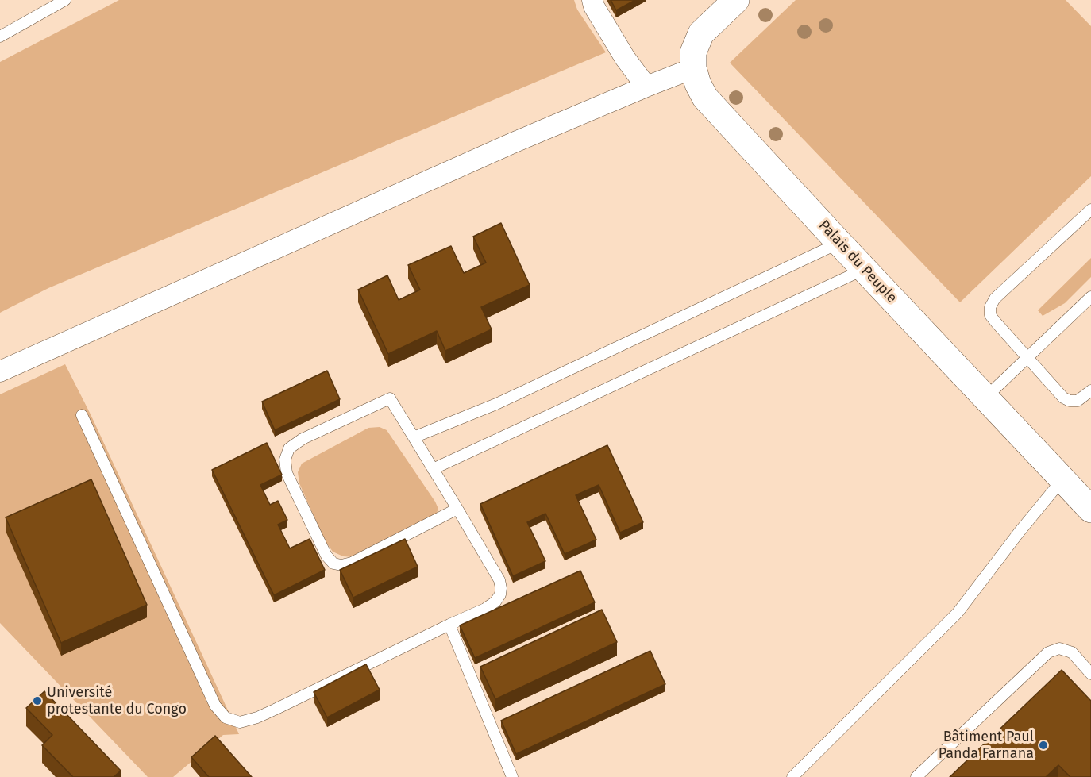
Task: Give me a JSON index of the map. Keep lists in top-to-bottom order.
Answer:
{
  "streets": {
    "street": ["Palais du Peuple"]
  },
  "places": ["Université protestante du Congo", "Bâtiment Paul Panda Farnana"]
}
